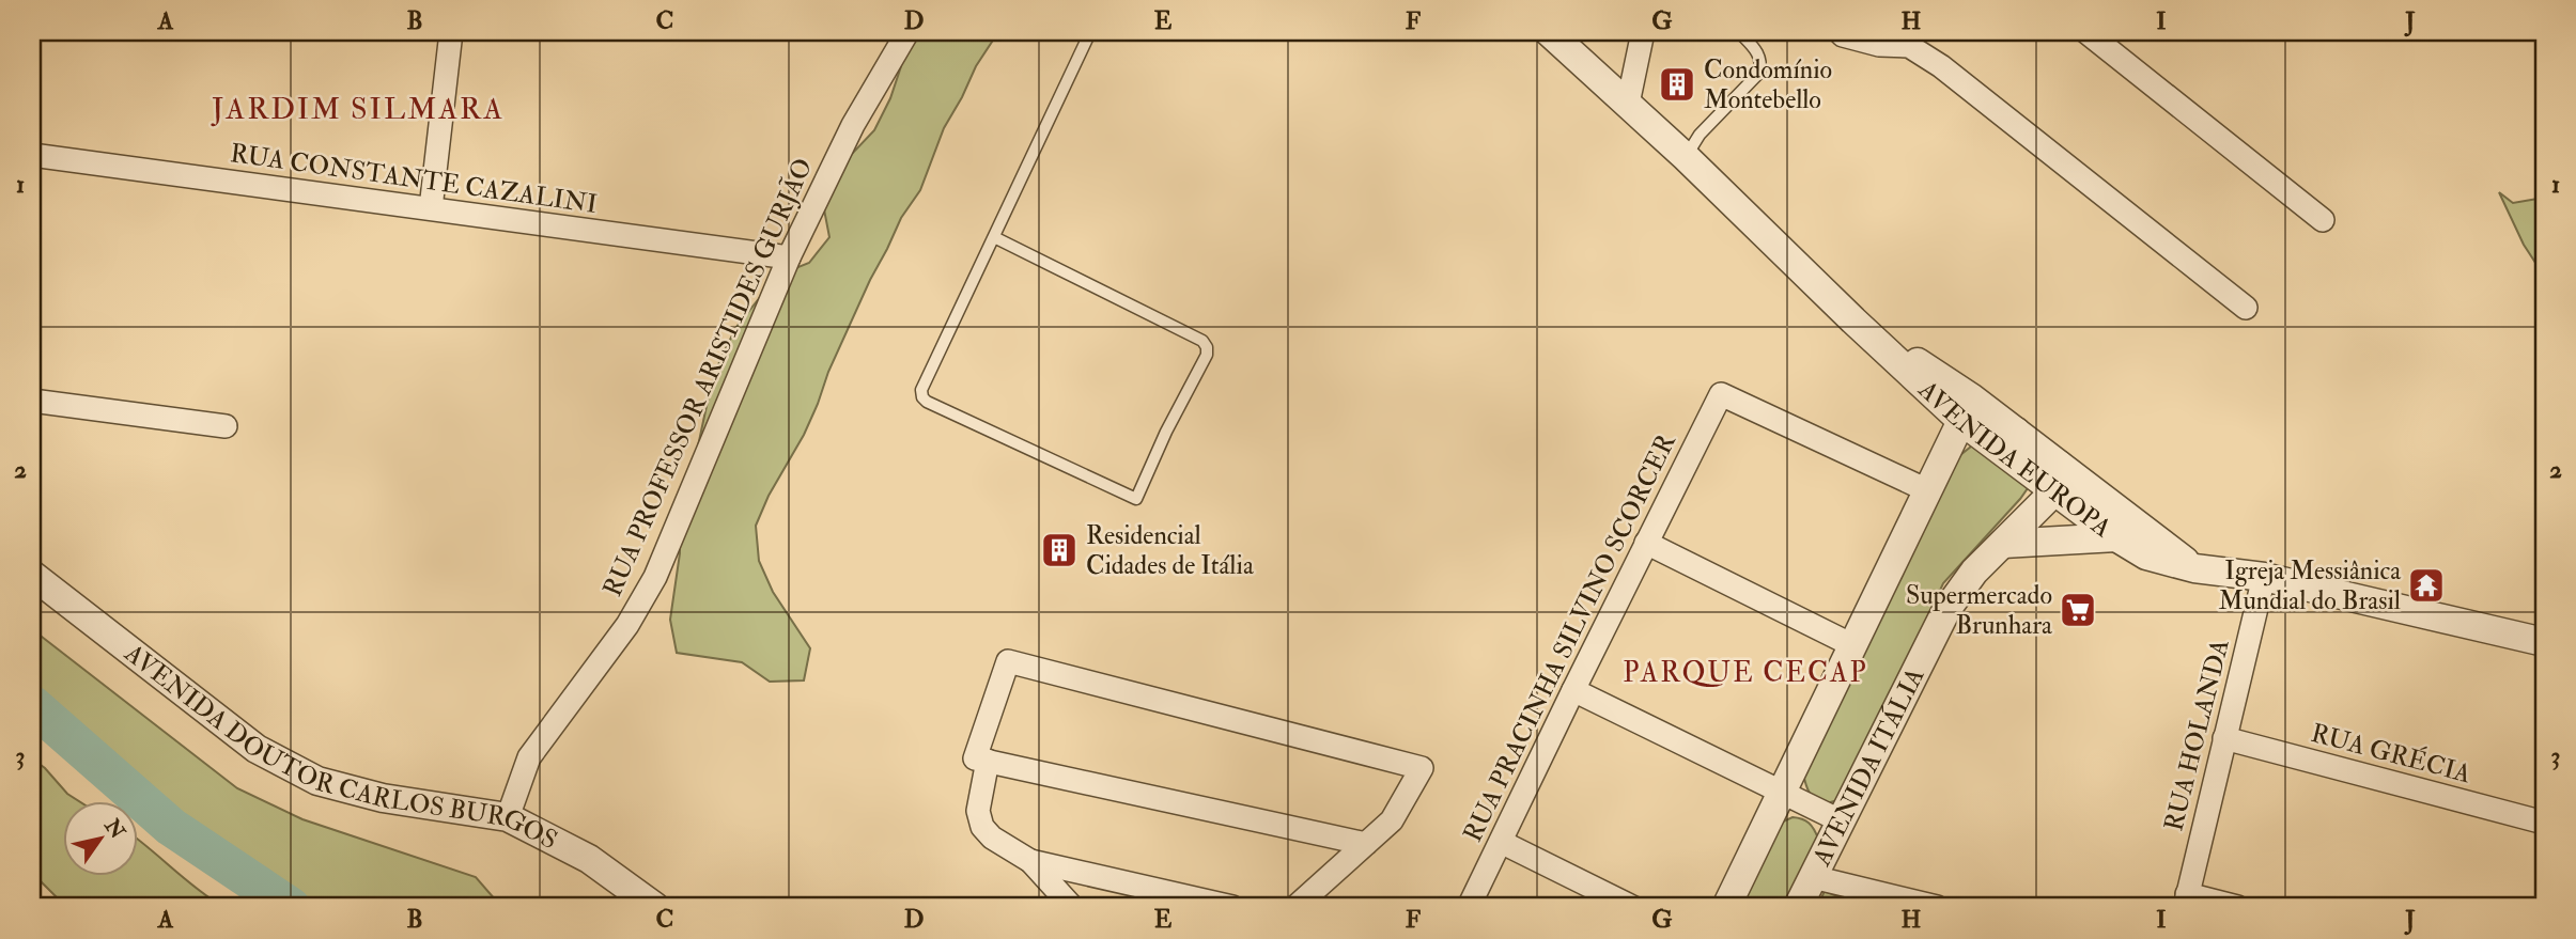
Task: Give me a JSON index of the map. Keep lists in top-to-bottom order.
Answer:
{
  "streets": {
    "street": [
      "RUA CONSTANTE CAZALINI",
      "RUA PROFESSOR ARISTIDES GURJÃO",
      "AVENIDA EUROPA",
      "RUA PRACINHA SILVINO SCORCER",
      "RUA HOLANDA",
      "AVENIDA DOUTOR CARLOS BURGOS",
      "RUA GRÉCIA",
      "AVENIDA ITÁLIA"
    ]
  },
  "crossings": [
    ["RUA CONSTANTE CAZALINI", "RUA PROFESSOR ARISTIDES GURJÃO"],
    ["RUA PROFESSOR ARISTIDES GURJÃO", "AVENIDA DOUTOR CARLOS BURGOS"],
    ["AVENIDA EUROPA", "RUA HOLANDA"],
    ["AVENIDA EUROPA", "AVENIDA ITÁLIA"],
    ["RUA HOLANDA", "RUA GRÉCIA"]
  ],
  "districts": ["JARDIM SILMARA", "PARQUE CECAP"],
  "places": {
    "building": ["Condomínio Montebello", "Residencial Cidades de Itália"],
    "temple": ["Igreja Messiânica Mundial do Brasil"],
    "supermarket": ["Supermercado Brunhara"]
  },
  "north": "top right",
  "grid": {
    "columns": [
      "A",
      "B",
      "C",
      "D",
      "E",
      "F",
      "G",
      "H",
      "I",
      "J"
    ],
    "rows": ["1", "2", "3"]
  }
}
